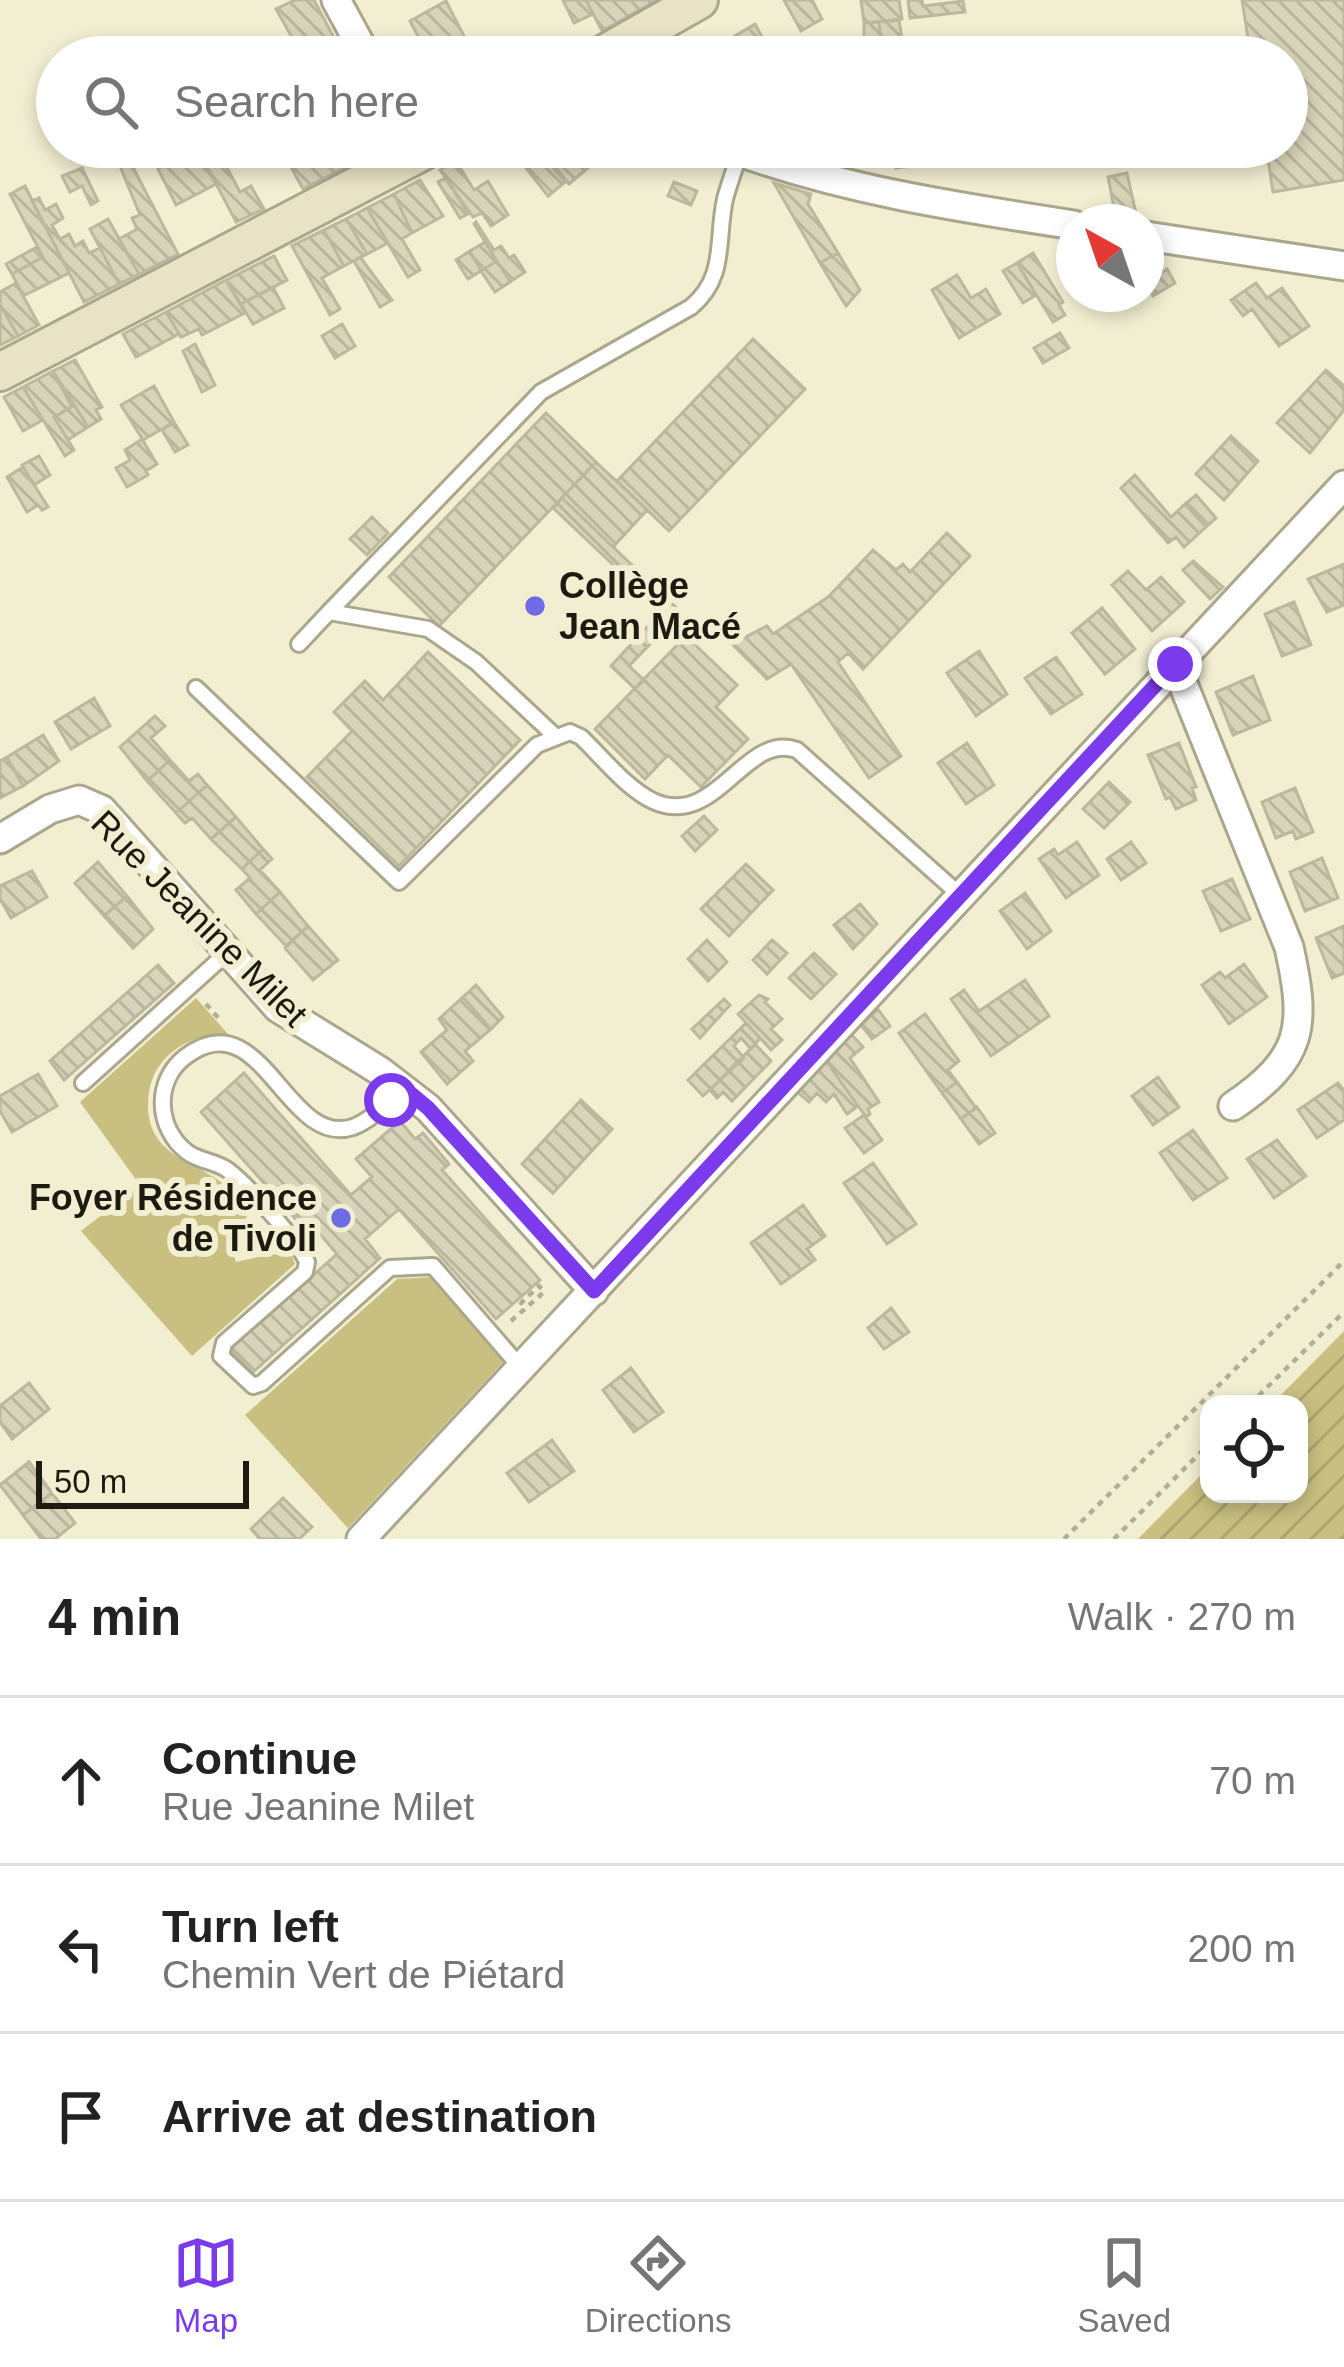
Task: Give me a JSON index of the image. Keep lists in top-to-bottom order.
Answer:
{
  "streets": {
    "street": ["Rue Jeanine Milet"]
  },
  "places": ["Collège Jean Macé", "Foyer Résidence de Tivoli"],
  "scale_bar": "50 m",
  "north": "top left",
  "page": {
    "search": "Search here",
    "scale": "50 m",
    "heading": ["4 min", "Walk · 270 m"],
    "list": [
      ["Continue", "Rue Jeanine Milet", "70 m"],
      ["Turn left", "Chemin Vert de Piétard", "200 m"],
      "Arrive at destination"
    ],
    "nav": ["Map", "Directions", "Saved"]
  }
}
